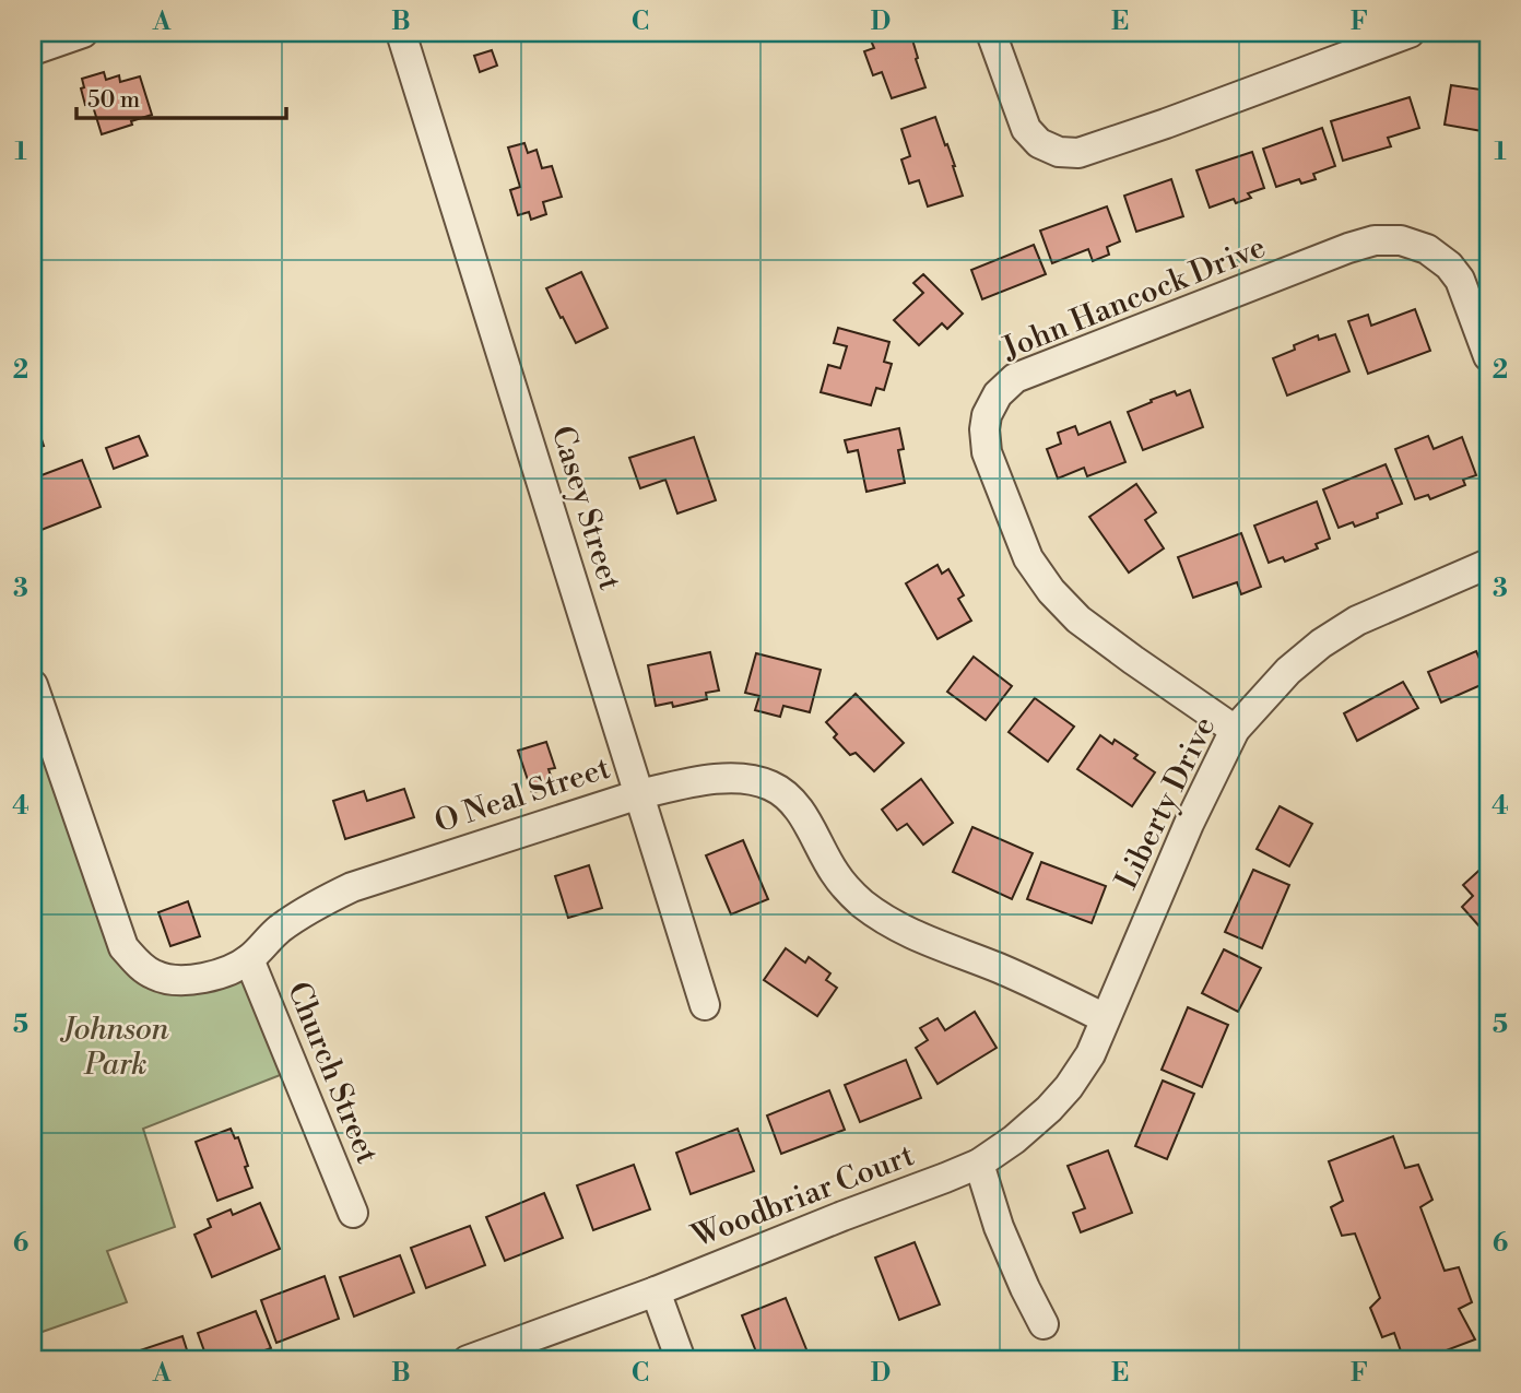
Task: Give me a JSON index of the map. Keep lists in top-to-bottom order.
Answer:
{
  "streets": {
    "street": [
      "John Hancock Drive",
      "Casey Street",
      "O Neal Street",
      "Liberty Drive",
      "Church Street",
      "Woodbriar Court"
    ]
  },
  "crossings": [
    ["John Hancock Drive", "Liberty Drive"],
    ["Casey Street", "O Neal Street"],
    ["O Neal Street", "Liberty Drive"],
    ["O Neal Street", "Church Street"],
    ["O Neal Street", "Woodbriar Court"],
    ["Liberty Drive", "Woodbriar Court"]
  ],
  "parks": ["Johnson Park"],
  "scale_bar": "50 m",
  "grid": {
    "columns": [
      "A",
      "B",
      "C",
      "D",
      "E",
      "F"
    ],
    "rows": [
      "1",
      "2",
      "3",
      "4",
      "5",
      "6"
    ]
  }
}
